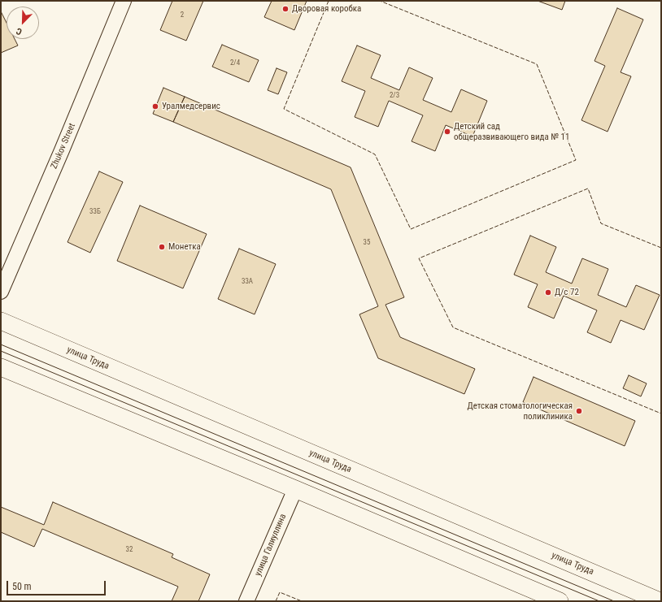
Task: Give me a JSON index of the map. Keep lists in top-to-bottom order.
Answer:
{
  "streets": {
    "main road": ["улица Труда"],
    "street": ["Zhukov Street", "улица Галиуллина"]
  },
  "places": [
    "Дворовая коробка",
    "Уралмедсервис",
    "Детский сад общеразвивающего вида № 11",
    "Монетка",
    "Д/с 72",
    "Детская стоматологическая поликлиника"
  ],
  "house_numbers": [
    "2",
    "2/4",
    "2/3",
    "33Б",
    "35",
    "33А",
    "32"
  ],
  "scale_bar": "50 m",
  "north": "bottom left"
}
